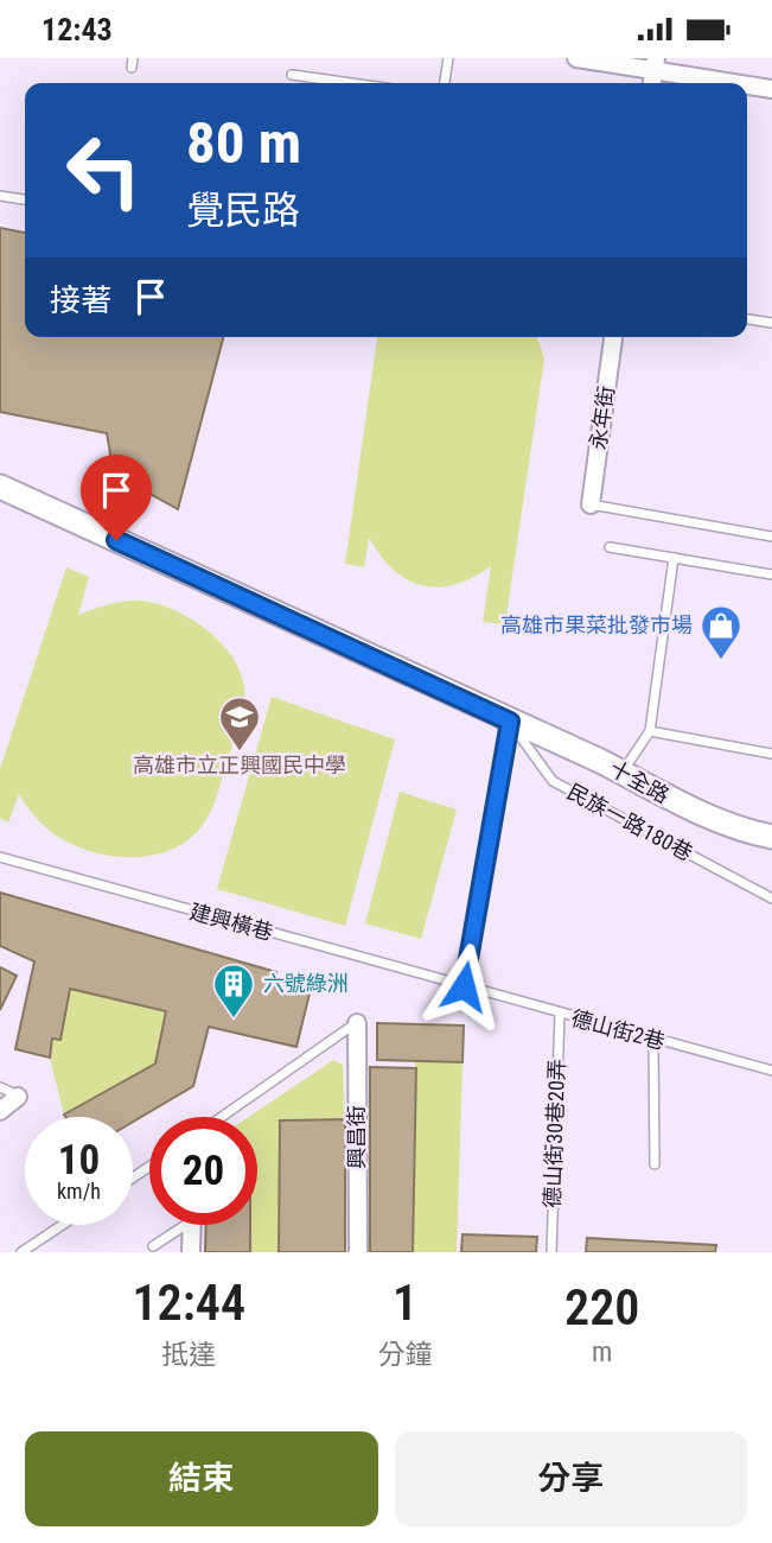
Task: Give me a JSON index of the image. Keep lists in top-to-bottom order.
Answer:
{
  "streets": {
    "street": ["永年街", "十全路", "興昌街"],
    "lane": [
      "民族一路180巷",
      "建興橫巷",
      "德山街2巷",
      "德山街30巷20弄"
    ]
  },
  "crossings": [
    ["十全路", "民族一路180巷"],
    ["建興橫巷", "德山街2巷"],
    ["德山街2巷", "德山街30巷20弄"]
  ],
  "places": {
    "shop": ["高雄市果菜批發市場"],
    "school or university": ["高雄市立正興國民中學"],
    "building": ["六號綠洲"]
  },
  "page": {
    "status": "12:43",
    "turn": ["80 m", "覺民路"],
    "then": "接著",
    "speed": "10 km/h",
    "limit": "20",
    "eta": [
      "12:44",
      "抵達",
      "1",
      "分鐘",
      "220",
      "m"
    ],
    "buttons": ["結束", "分享"]
  }
}
